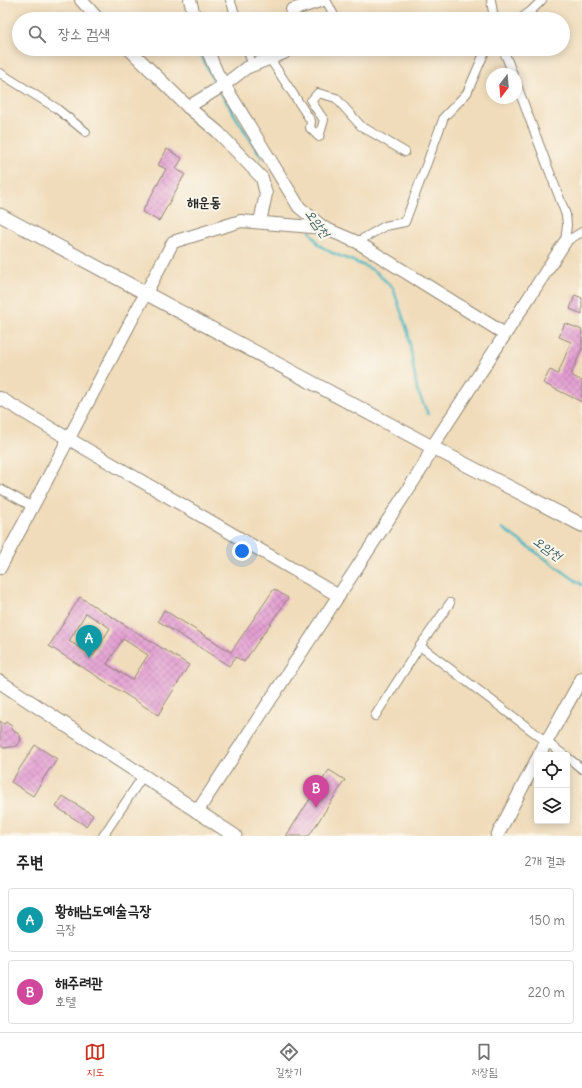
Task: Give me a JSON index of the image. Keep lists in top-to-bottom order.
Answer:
{
  "districts": ["해운동"],
  "water": ["오암천"],
  "north": "bottom",
  "page": {
    "search": "장소 검색",
    "pins": ["A", "B"],
    "heading": ["주변", "2개 결과"],
    "list": [
      {
        "mark": "A",
        "name": "황해남도예술극장",
        "note": "극장",
        "value": "150 m"
      },
      {
        "mark": "B",
        "name": "해주려관",
        "note": "호텔",
        "value": "220 m"
      }
    ],
    "nav": ["지도", "길찾기", "저장됨"]
  }
}
